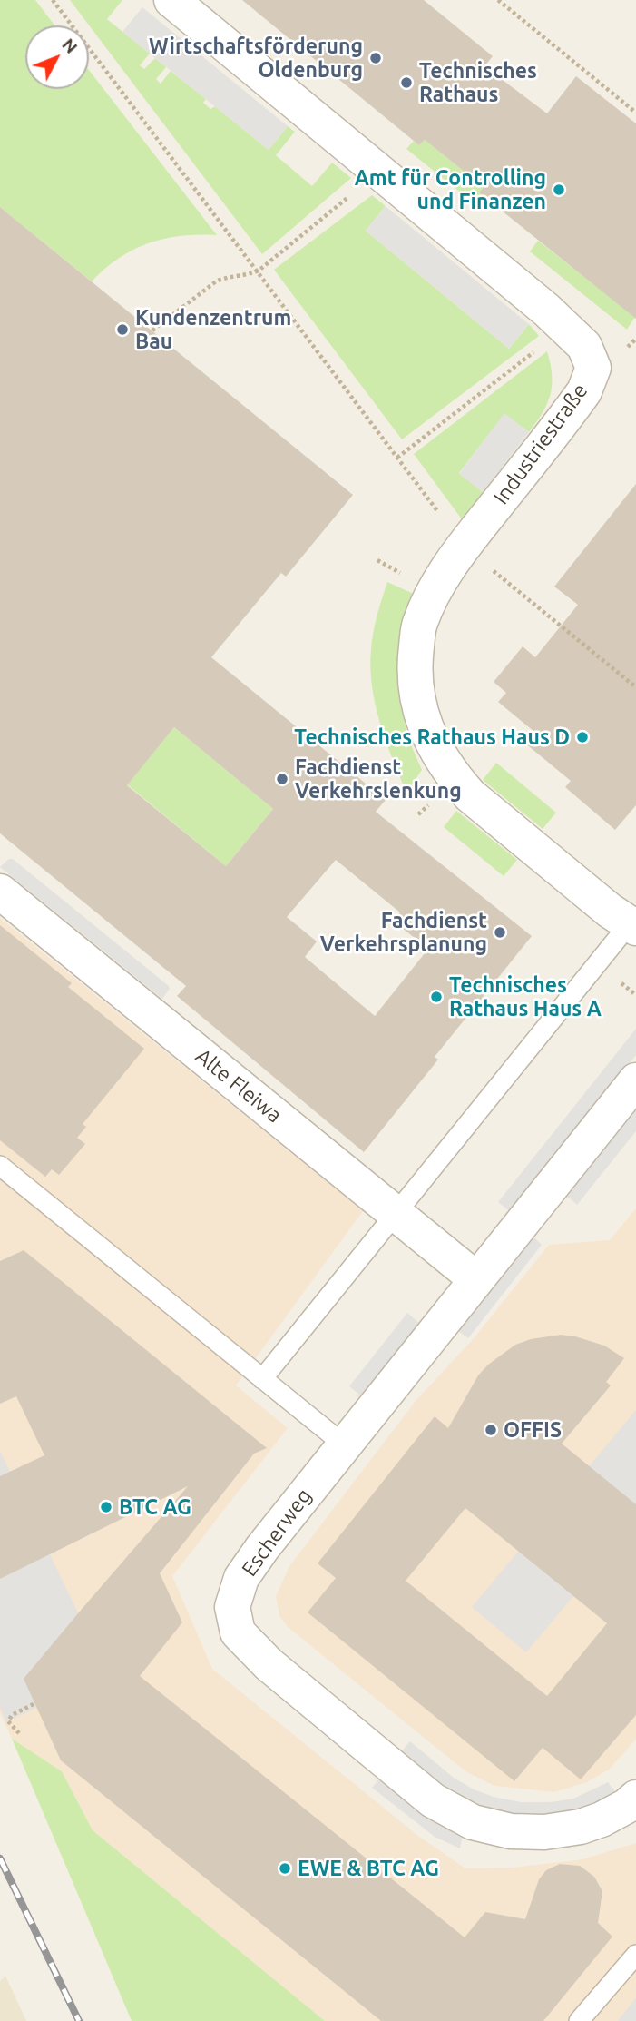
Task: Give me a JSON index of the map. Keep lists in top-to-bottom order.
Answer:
{
  "streets": {
    "street": ["Industriestraße", "Alte Fleiwa", "Escherweg"]
  },
  "crossings": [
    ["Alte Fleiwa", "Escherweg"]
  ],
  "places": [
    "Wirtschaftsförderung Oldenburg",
    "Technisches Rathaus",
    "Amt für Controlling und Finanzen",
    "Kundenzentrum Bau",
    "Technisches Rathaus Haus D",
    "Fachdienst Verkehrslenkung",
    "Fachdienst Verkehrsplanung",
    "Technisches Rathaus Haus A",
    "OFFIS",
    "BTC AG",
    "EWE & BTC AG"
  ],
  "north": "top right"
}
